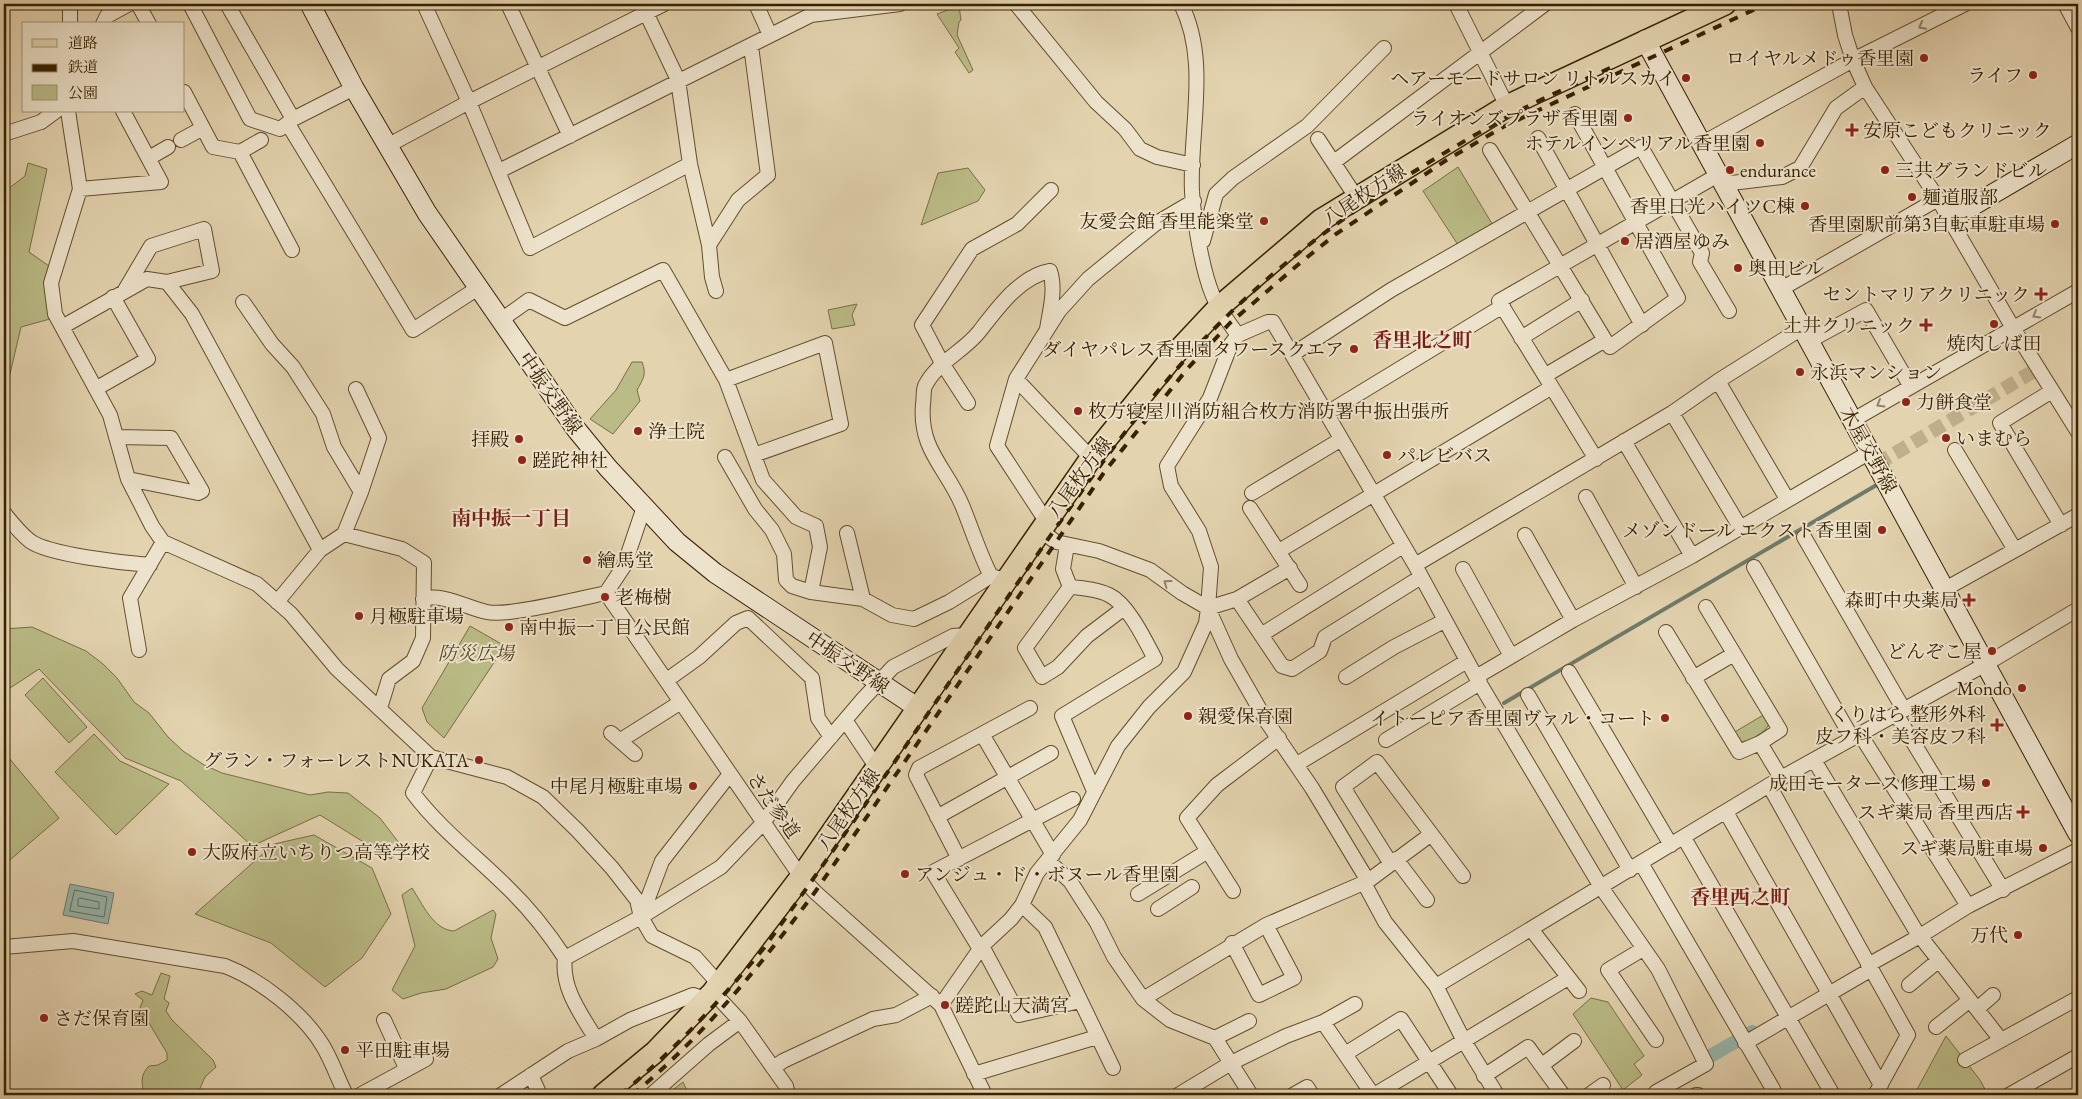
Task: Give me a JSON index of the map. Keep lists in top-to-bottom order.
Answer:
{
  "streets": {
    "main road": ["八尾枚方線"],
    "street": ["中振交野線", "木屋交野線", "さだ参道"]
  },
  "crossings": [
    ["八尾枚方線", "中振交野線"],
    ["八尾枚方線", "木屋交野線"],
    ["八尾枚方線", "さだ参道"]
  ],
  "districts": ["香里北之町", "南中振一丁目", "香里西之町"],
  "parks": ["防災広場"],
  "places": {
    "other": [
      "ロイヤルメドゥ香里園",
      "ライフ",
      "ヘアーモードサロン リトルスカイ",
      "ライオンズプラザ香里園",
      "ホテルインペリアル香里園",
      "endurance",
      "三共グランドビル",
      "麺道服部",
      "香里日光ハイツC棟",
      "友愛会館 香里能楽堂",
      "香里園駅前第3自転車駐車場",
      "居酒屋ゆみ",
      "奥田ビル",
      "焼肉しば田",
      "ダイヤパレス香里園タワースクエア",
      "永浜マンション",
      "力餅食堂",
      "枚方寝屋川消防組合枚方消防署中振出張所",
      "浄土院",
      "いまむら",
      "拝殿",
      "パレビバス",
      "蹉跎神社",
      "メゾンドール エクスト香里園",
      "繪馬堂",
      "老梅樹",
      "月極駐車場",
      "南中振一丁目公民館",
      "どんぞこ屋",
      "Mondo",
      "親愛保育園",
      "イトーピア香里園ヴァル・コート",
      "グラン・フォーレストNUKATA",
      "成田モータース修理工場",
      "中尾月極駐車場",
      "スギ薬局駐車場",
      "大阪府立いちりつ高等学校",
      "アンジュ・ド・ボヌール香里園",
      "万代",
      "蹉跎山天満宮",
      "さだ保育園",
      "平田駐車場"
    ],
    "health": [
      "安原こどもクリニック",
      "セントマリアクリニック",
      "土井クリニック",
      "森町中央薬局",
      "くりはら 整形外科 皮フ科・美容皮フ科",
      "スギ薬局 香里西店"
    ]
  },
  "legend": ["道路", "鉄道", "公園"]
}
